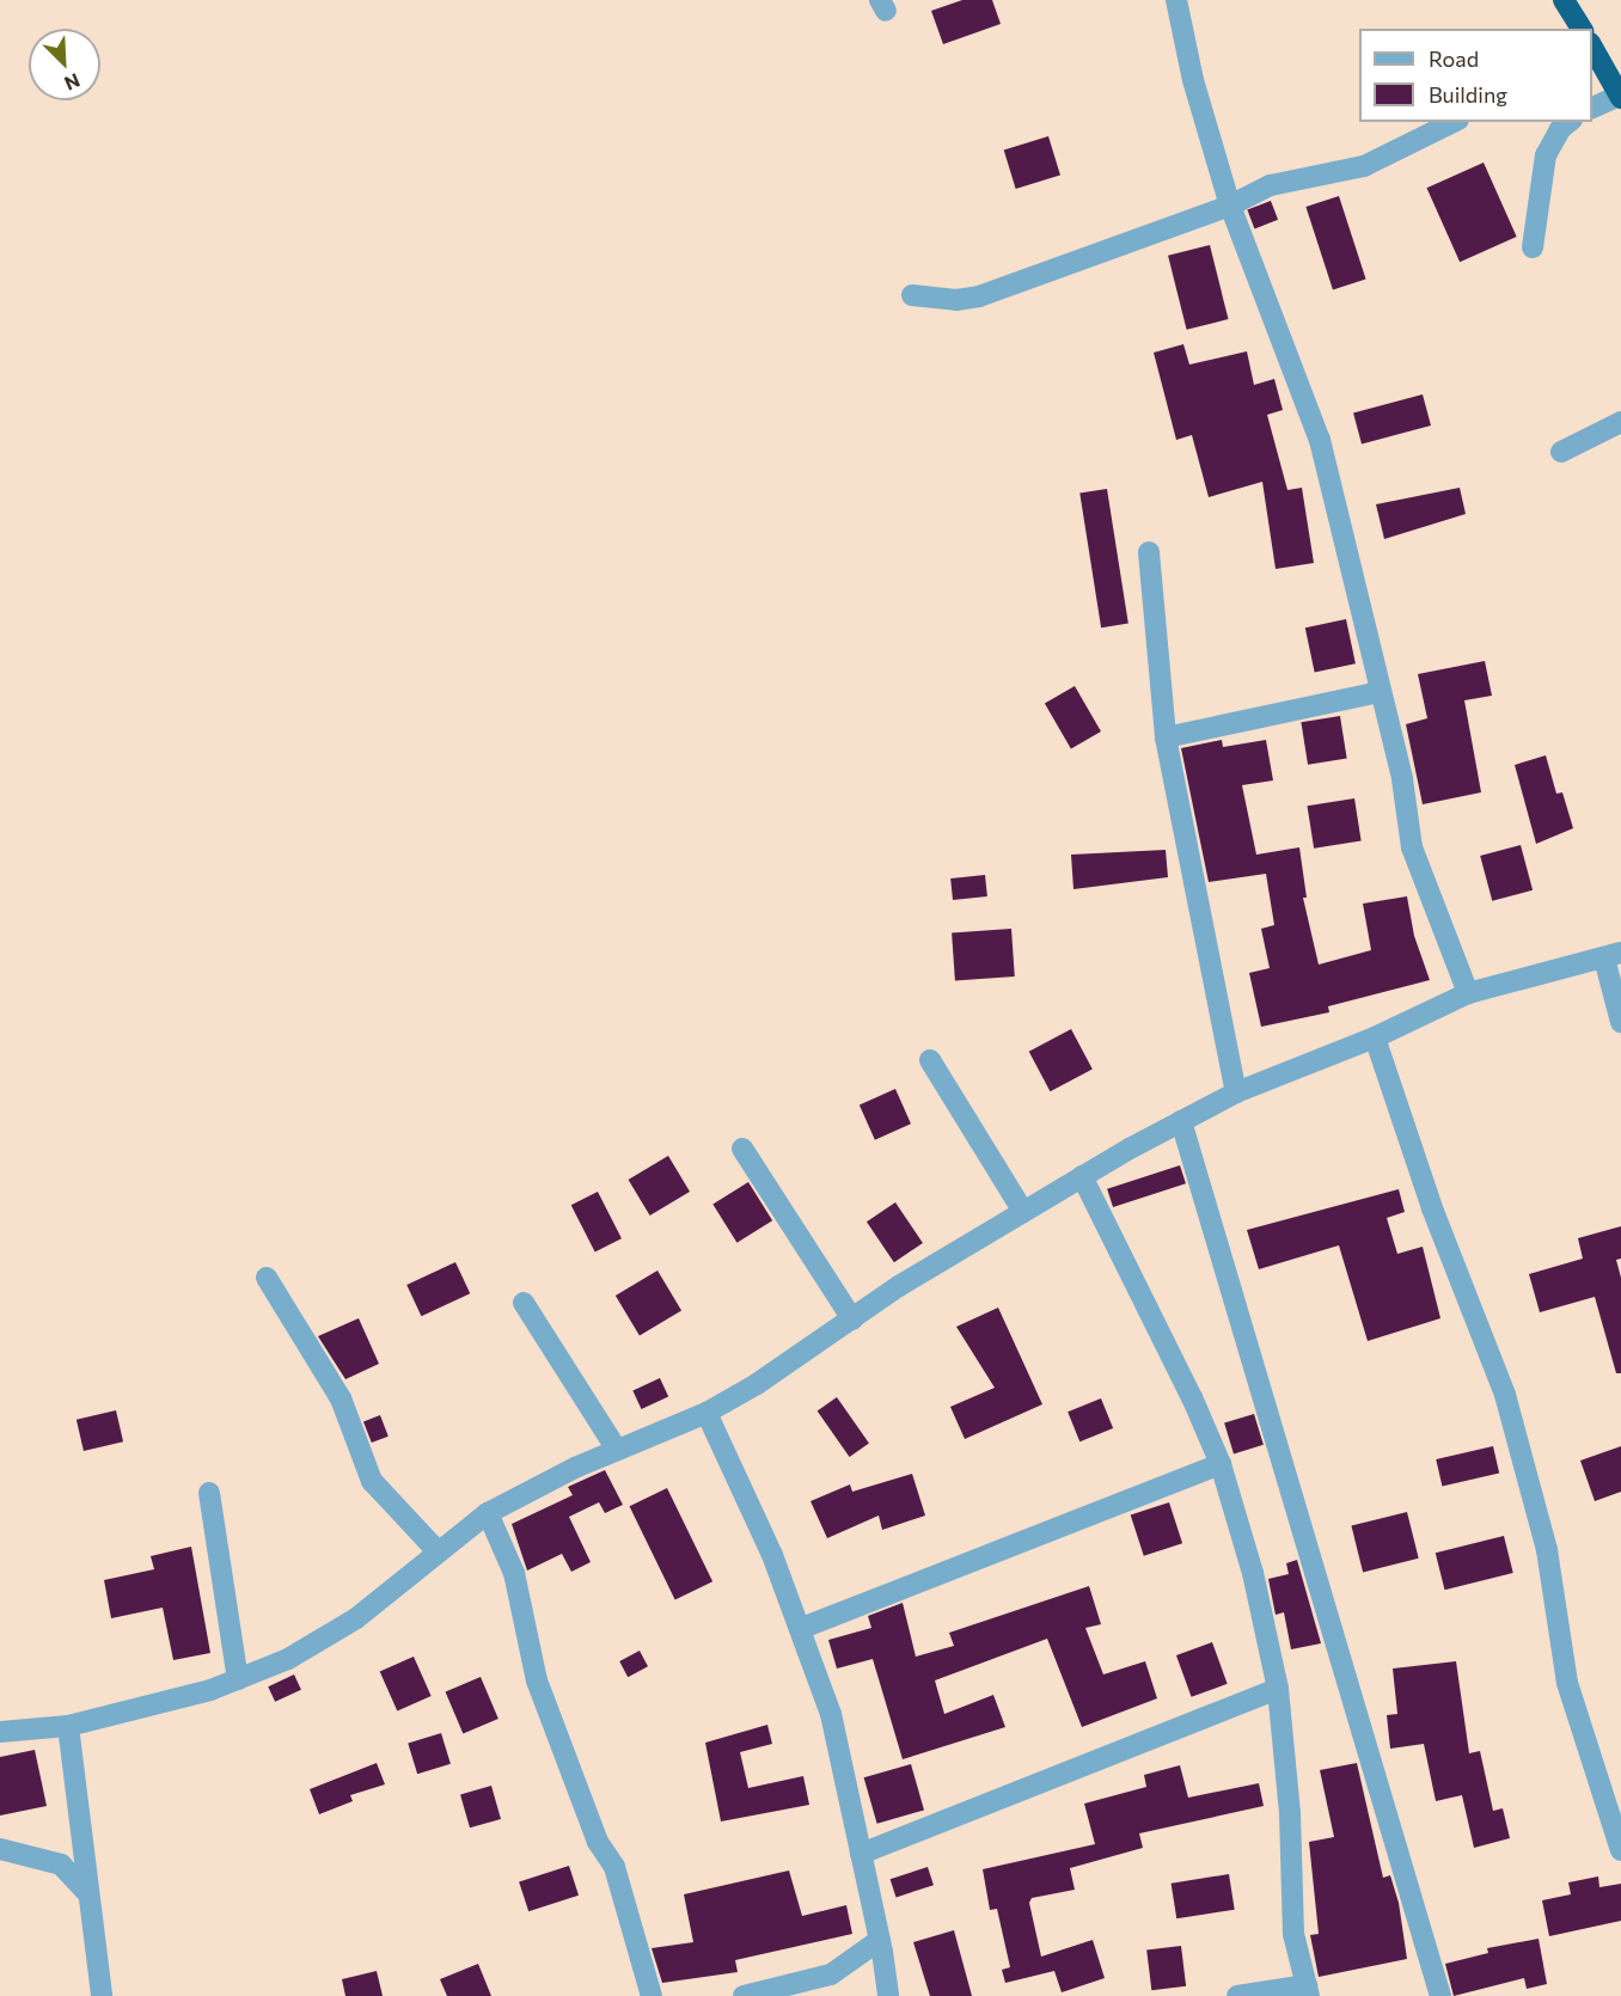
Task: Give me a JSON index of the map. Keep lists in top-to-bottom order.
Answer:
{
  "legend": ["Road", "Building"],
  "north": "bottom right"
}
